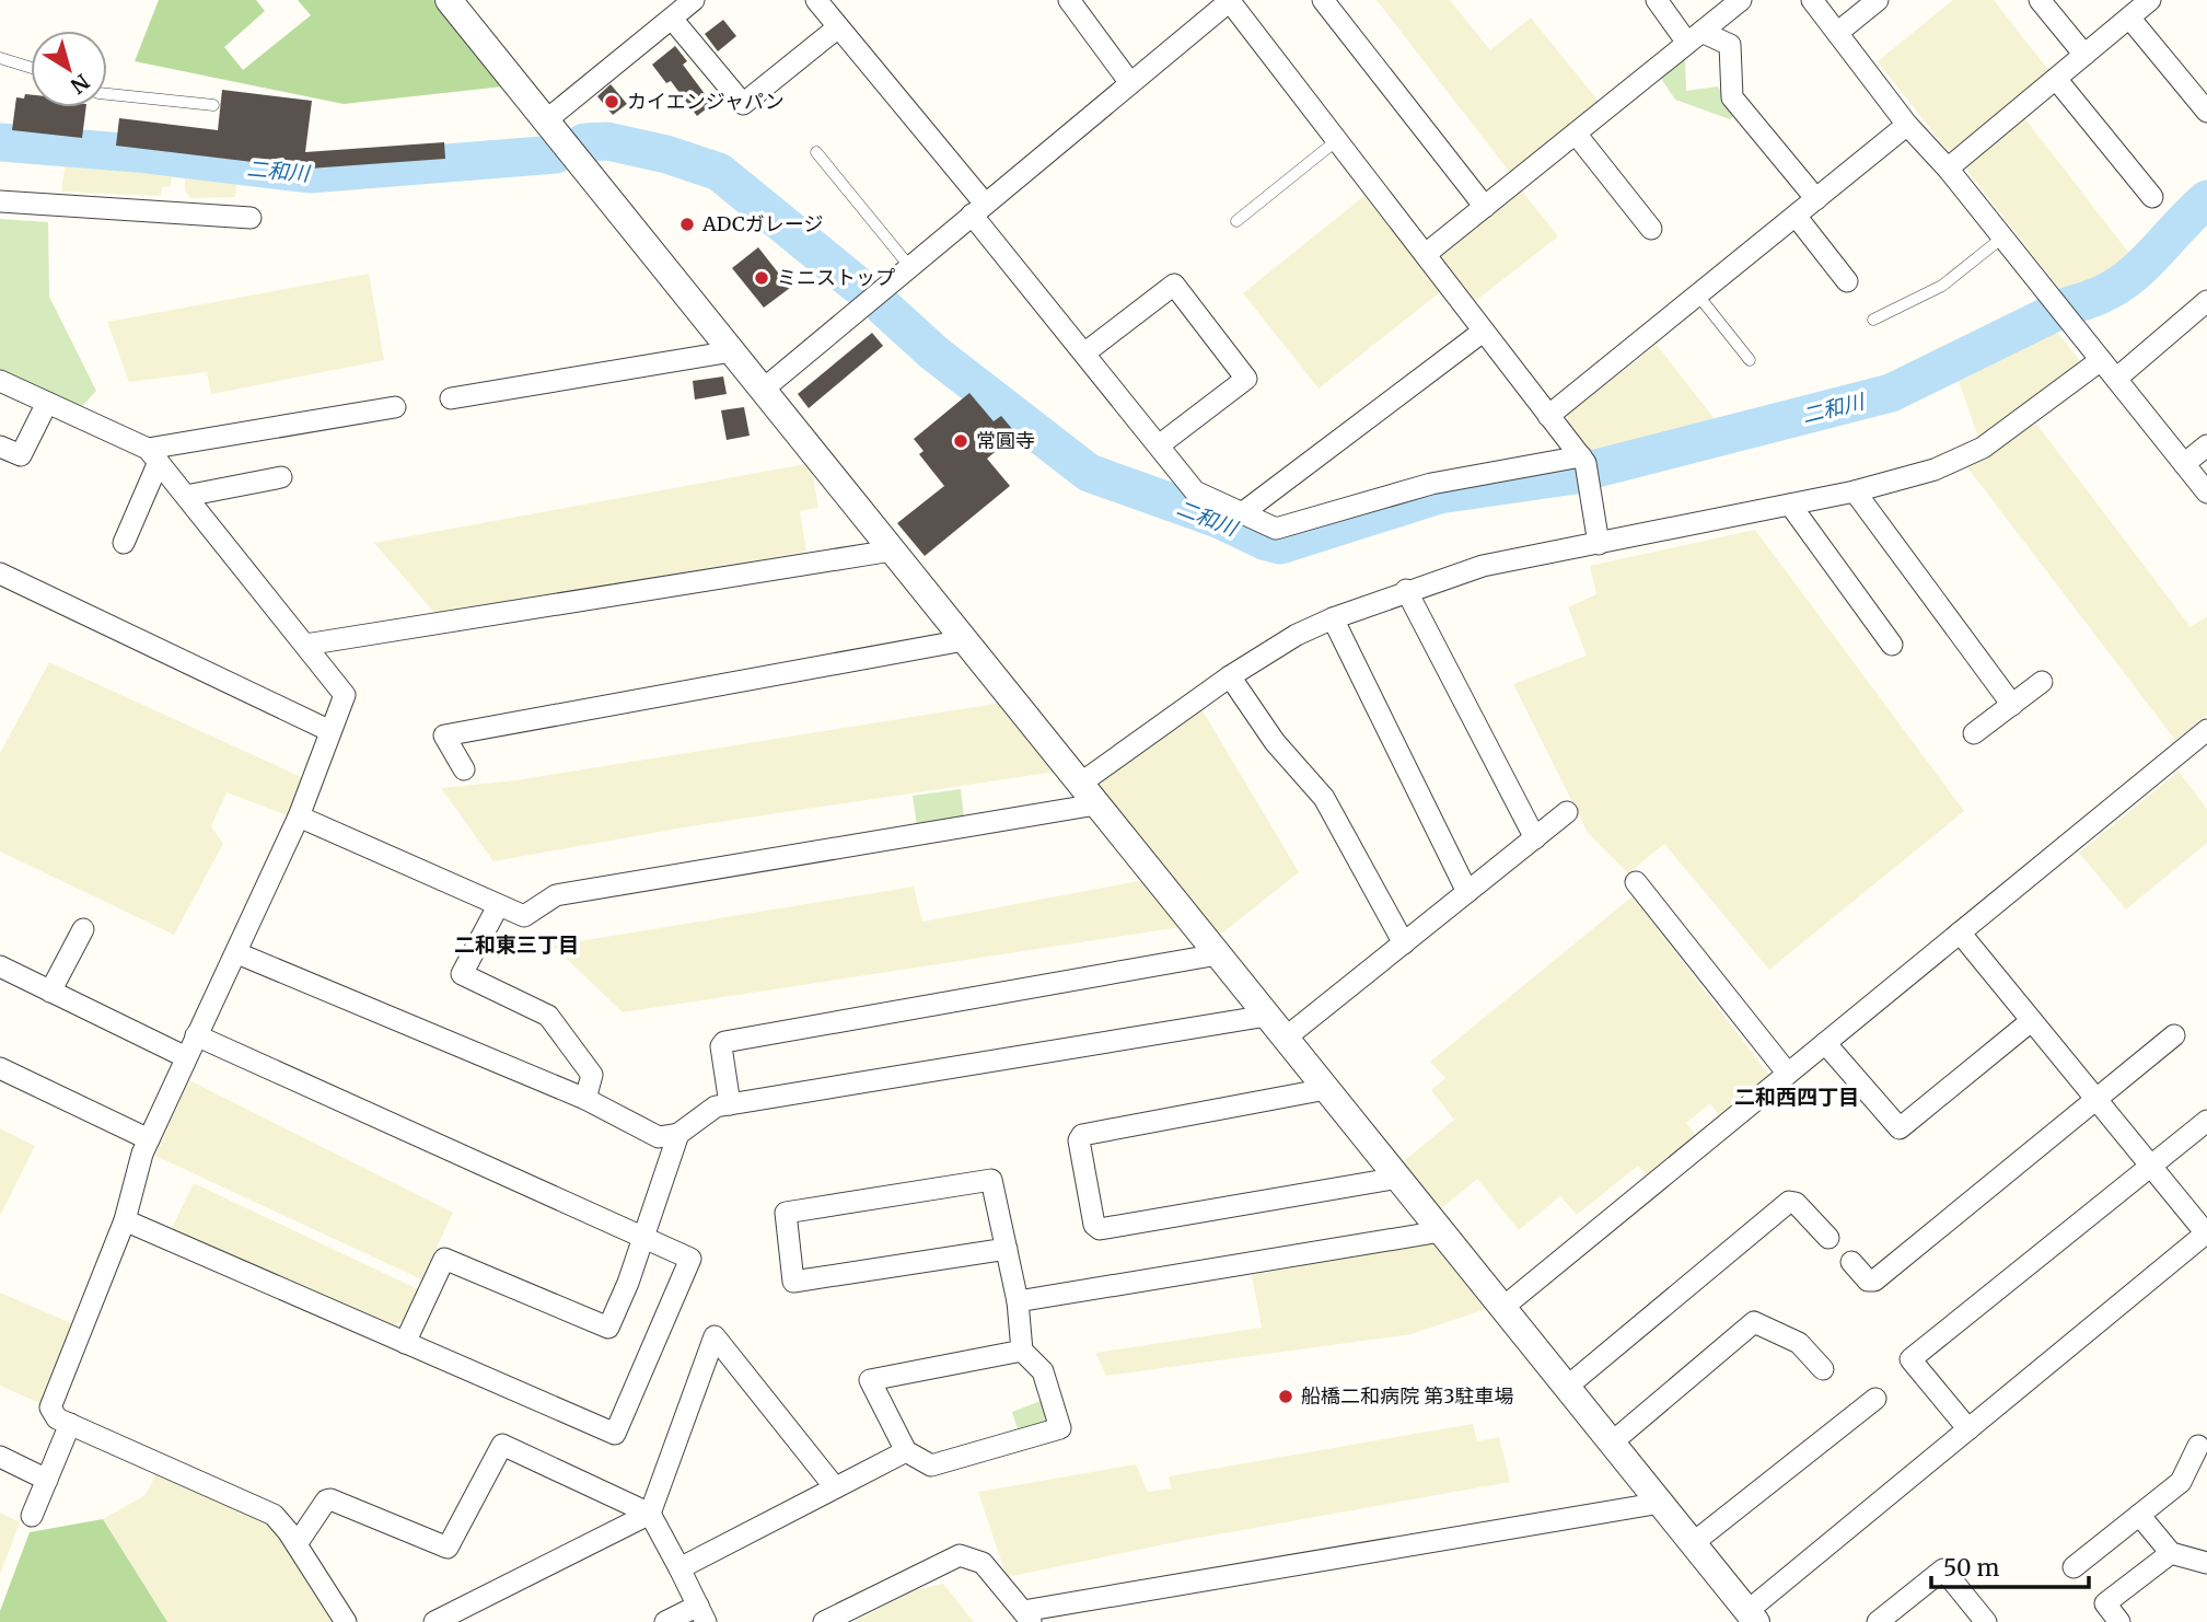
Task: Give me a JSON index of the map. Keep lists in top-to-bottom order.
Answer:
{
  "districts": ["二和東三丁目", "二和西四丁目"],
  "water": ["二和川"],
  "places": [
    "カイエンジャパン",
    "ADCガレージ",
    "ミニストップ",
    "常圓寺",
    "船橋二和病院 第3駐車場"
  ],
  "scale_bar": "50 m",
  "north": "bottom right"
}
